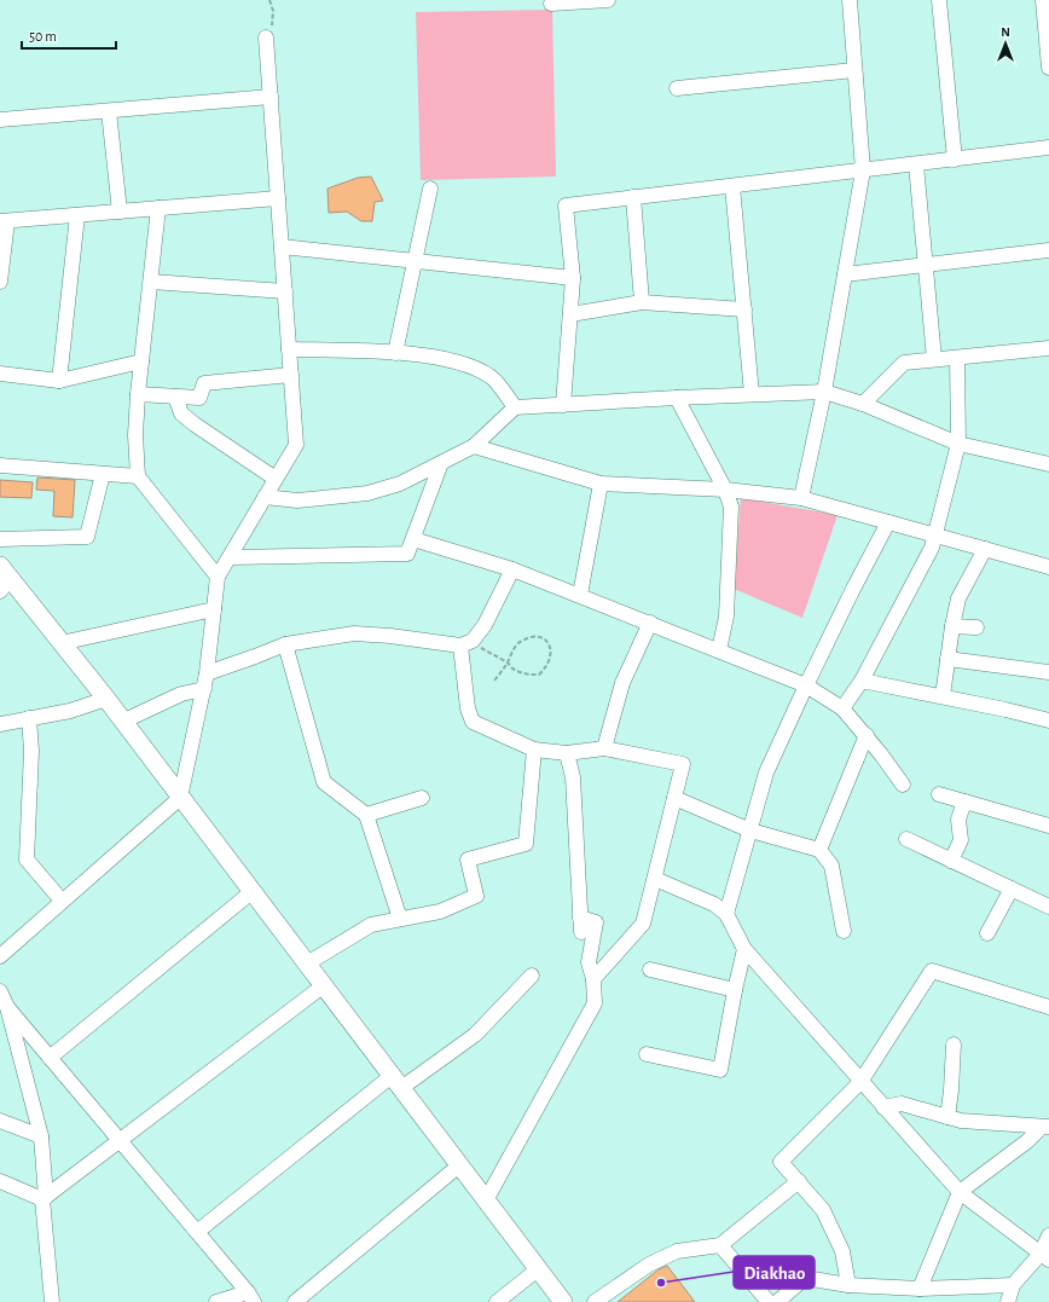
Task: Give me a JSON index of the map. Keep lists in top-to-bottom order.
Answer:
{
  "places": ["Diakhao"],
  "scale_bar": "50 m",
  "north": "top"
}
